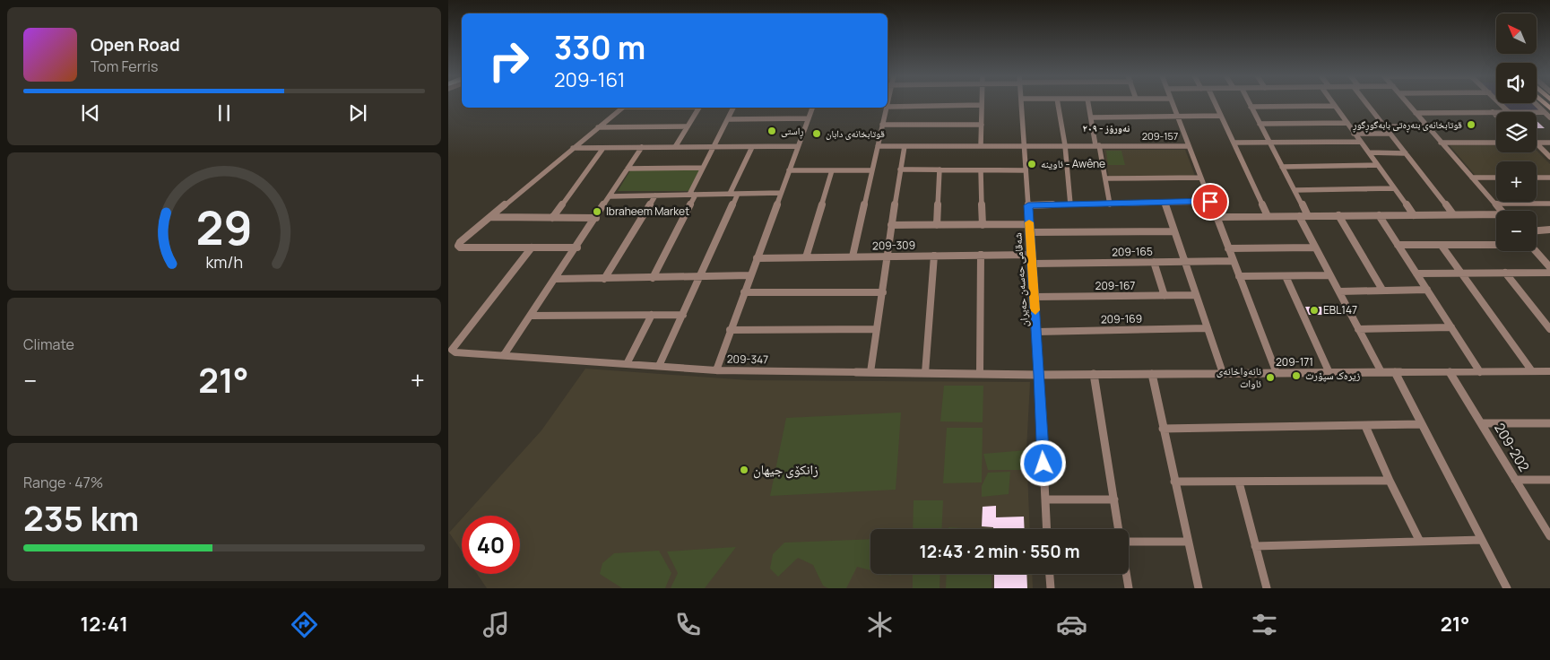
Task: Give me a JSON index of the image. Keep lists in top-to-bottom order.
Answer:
{
  "streets": {
    "street": [
      "209-157",
      "209-309",
      "209-165",
      "شەقامی حەسەن حەیران",
      "209-167",
      "209-169",
      "209-347",
      "209-171",
      "209-202"
    ]
  },
  "crossings": [
    ["209-157", "شەقامی حەسەن حەیران"],
    ["209-309", "شەقامی حەسەن حەیران"],
    ["209-165", "شەقامی حەسەن حەیران"],
    ["شەقامی حەسەن حەیران", "209-167"],
    ["شەقامی حەسەن حەیران", "209-169"],
    ["شەقامی حەسەن حەیران", "209-347"],
    ["شەقامی حەسەن حەیران", "209-171"],
    ["209-347", "209-171"],
    ["209-171", "209-202"]
  ],
  "districts": ["نەورۆز - ٢٠٩"],
  "places": [
    "قوتابخانەی بنەڕەتی بابەگوڕگوڕ",
    "ڕاستی",
    "قوتابخانەی دابان",
    "ئاوینە - Awêne",
    "Ibraheem Market",
    "EBL147",
    "زیرەک سپۆرت",
    "نانەواخانەی ئاوات",
    "زانکۆی جیھان"
  ],
  "north": "top left",
  "page": {
    "map_buttons": ["+", "−"],
    "turn": ["330 m", "209-161"],
    "song": ["Open Road", "Tom Ferris"],
    "tile": [
      "Climate",
      ["Range · 47%", "235 km"]
    ],
    "heat": ["−", "21°", "+"],
    "limit": "40",
    "trip": "12:43 · 2 min · 550 m",
    "tabs": ["12:41", "21°"],
    "gauge": ["29", "km/h"]
  }
}
